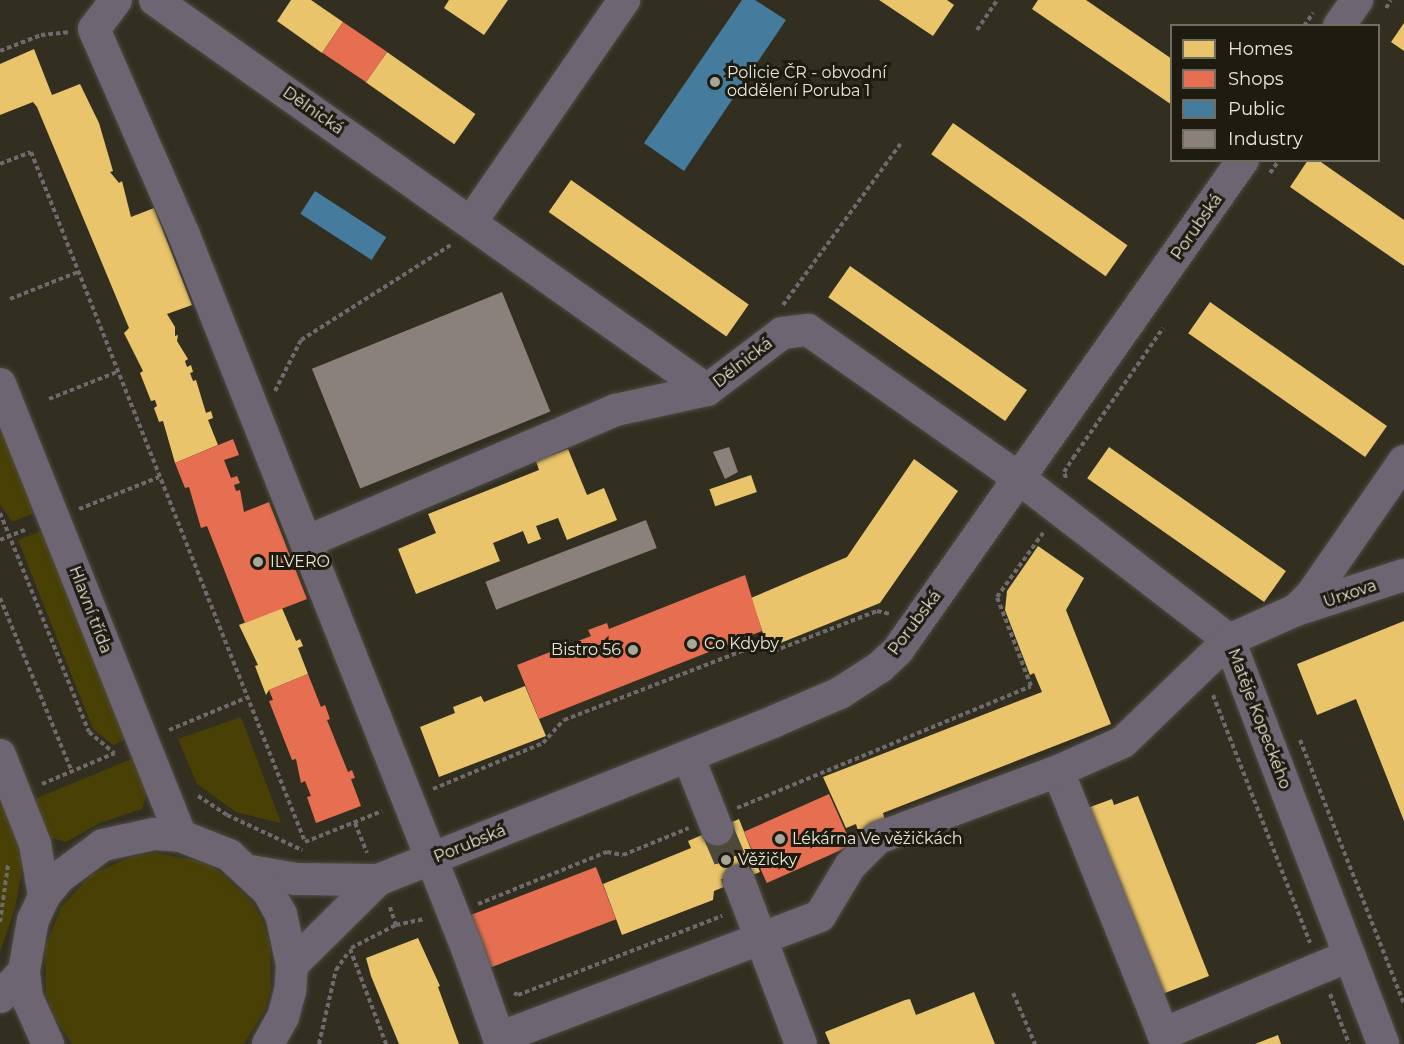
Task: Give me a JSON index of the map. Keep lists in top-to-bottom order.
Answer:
{
  "streets": {
    "street": [
      "Dělnická",
      "Porubská",
      "Urxova",
      "Hlavní třída",
      "Matěje Kopeckého"
    ]
  },
  "crossings": [
    ["Dělnická", "Porubská"],
    ["Dělnická", "Matěje Kopeckého"],
    ["Porubská", "Matěje Kopeckého"],
    ["Urxova", "Matěje Kopeckého"]
  ],
  "places": [
    "Policie ČR - obvodní oddělení Poruba 1",
    "ILVERO",
    "Co Kdyby",
    "Bistro 56",
    "Lékárna Ve věžičkách",
    "Věžičky"
  ],
  "legend": [
    "Homes",
    "Shops",
    "Public",
    "Industry"
  ]
}
